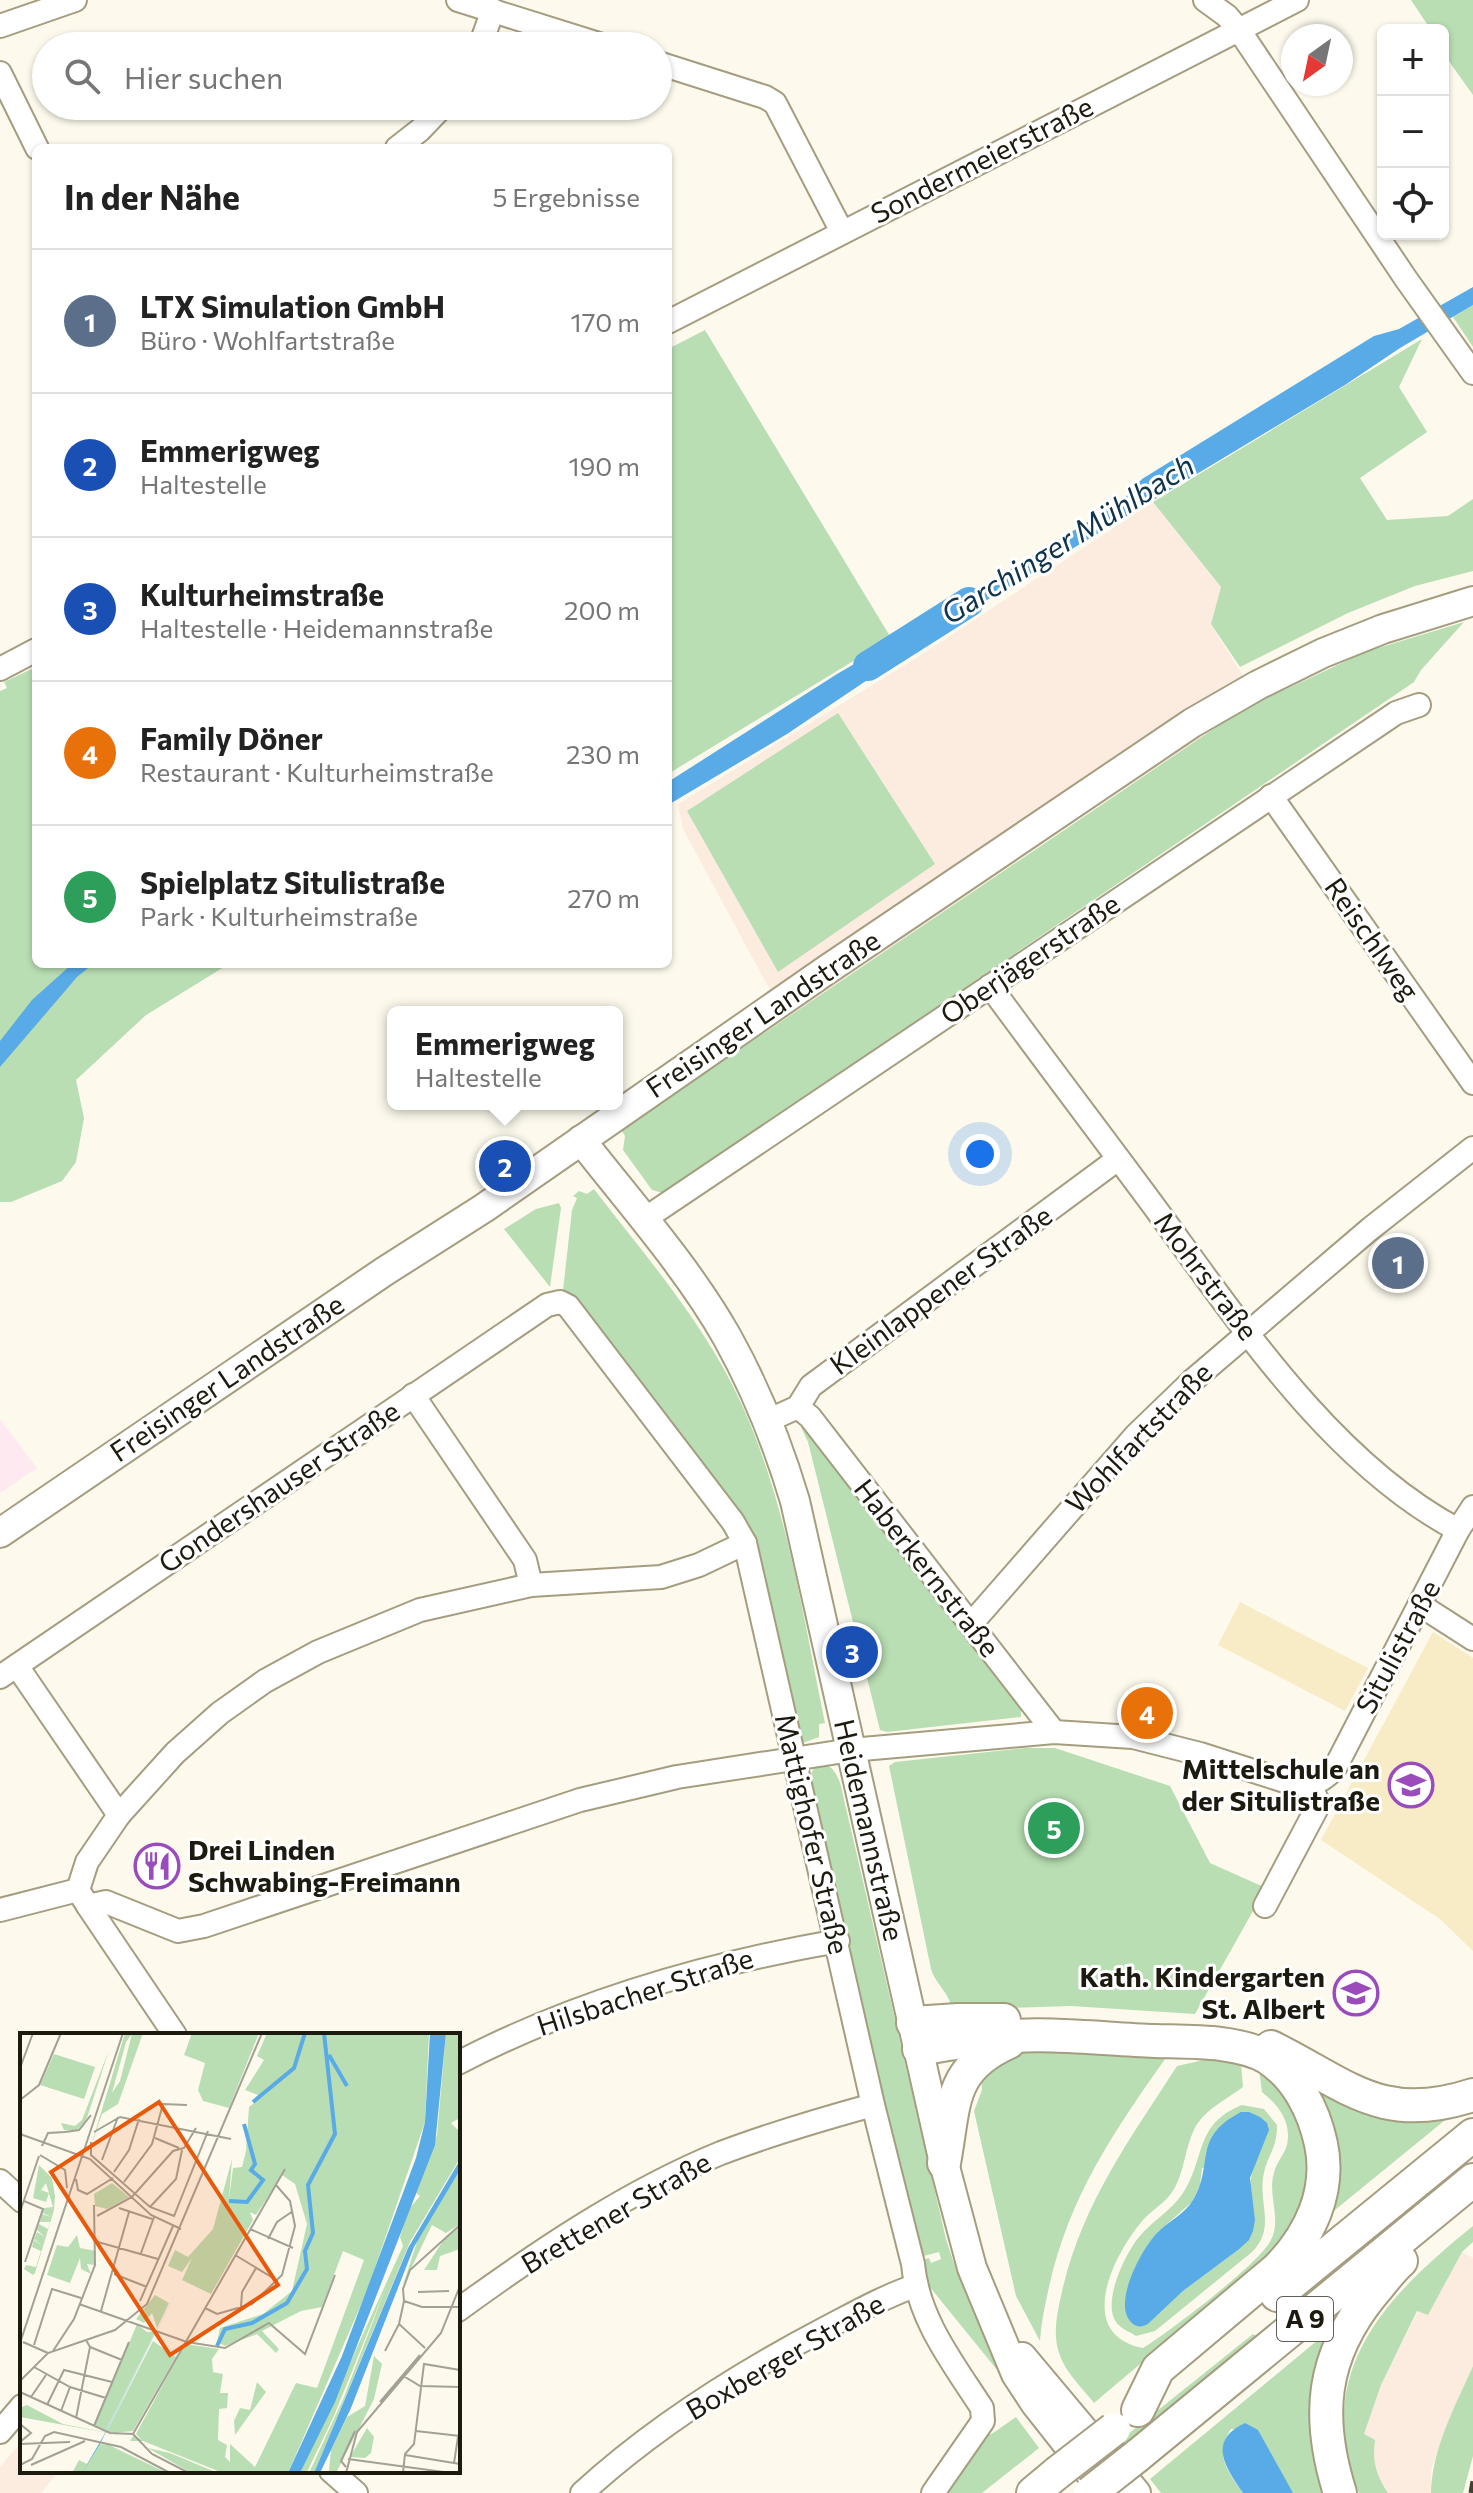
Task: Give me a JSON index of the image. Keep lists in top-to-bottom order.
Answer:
{
  "streets": {
    "highway": ["A 9"],
    "main road": ["Freisinger Landstraße", "Heidemannstraße"],
    "street": [
      "Sondermeierstraße",
      "Reischlweg",
      "Oberjägerstraße",
      "Mohrstraße",
      "Kleinlappener Straße",
      "Wohlfartstraße",
      "Gondershauser Straße",
      "Haberkernstraße",
      "Situlistraße",
      "Mattighofer Straße",
      "Hilsbacher Straße",
      "Brettener Straße",
      "Boxberger Straße"
    ]
  },
  "crossings": [
    ["Reischlweg", "Oberjägerstraße"],
    ["Oberjägerstraße", "Mohrstraße"],
    ["Oberjägerstraße", "Heidemannstraße"],
    ["Freisinger Landstraße", "Heidemannstraße"],
    ["Mohrstraße", "Kleinlappener Straße"],
    ["Mohrstraße", "Wohlfartstraße"],
    ["Mohrstraße", "Situlistraße"],
    ["Kleinlappener Straße", "Haberkernstraße"],
    ["Kleinlappener Straße", "Heidemannstraße"],
    ["Wohlfartstraße", "Haberkernstraße"],
    ["Gondershauser Straße", "Mattighofer Straße"],
    ["Mattighofer Straße", "Hilsbacher Straße"],
    ["Mattighofer Straße", "Brettener Straße"],
    ["Mattighofer Straße", "Boxberger Straße"]
  ],
  "water": ["Garchinger Mühlbach"],
  "places": {
    "school or university": ["Mittelschule an der Situlistraße", "Kath. Kindergarten St. Albert"],
    "restaurant": ["Drei Linden Schwabing-Freimann"]
  },
  "north": "bottom left",
  "page": {
    "map_buttons": ["+", "−"],
    "search": "Hier suchen",
    "heading": ["In der Nähe", "5 Ergebnisse"],
    "list": [
      {
        "mark": "1",
        "name": "LTX Simulation GmbH",
        "note": "Büro · Wohlfartstraße",
        "value": "170 m"
      },
      {
        "mark": "2",
        "name": "Emmerigweg",
        "note": "Haltestelle",
        "value": "190 m"
      },
      {
        "mark": "3",
        "name": "Kulturheimstraße",
        "note": "Haltestelle · Heidemannstraße",
        "value": "200 m"
      },
      {
        "mark": "4",
        "name": "Family Döner",
        "note": "Restaurant · Kulturheimstraße",
        "value": "230 m"
      },
      {
        "mark": "5",
        "name": "Spielplatz Situlistraße",
        "note": "Park · Kulturheimstraße",
        "value": "270 m"
      }
    ],
    "popup": ["Emmerigweg", "Haltestelle"],
    "pins": [
      "2",
      "1",
      "3",
      "4",
      "5"
    ]
  }
}
